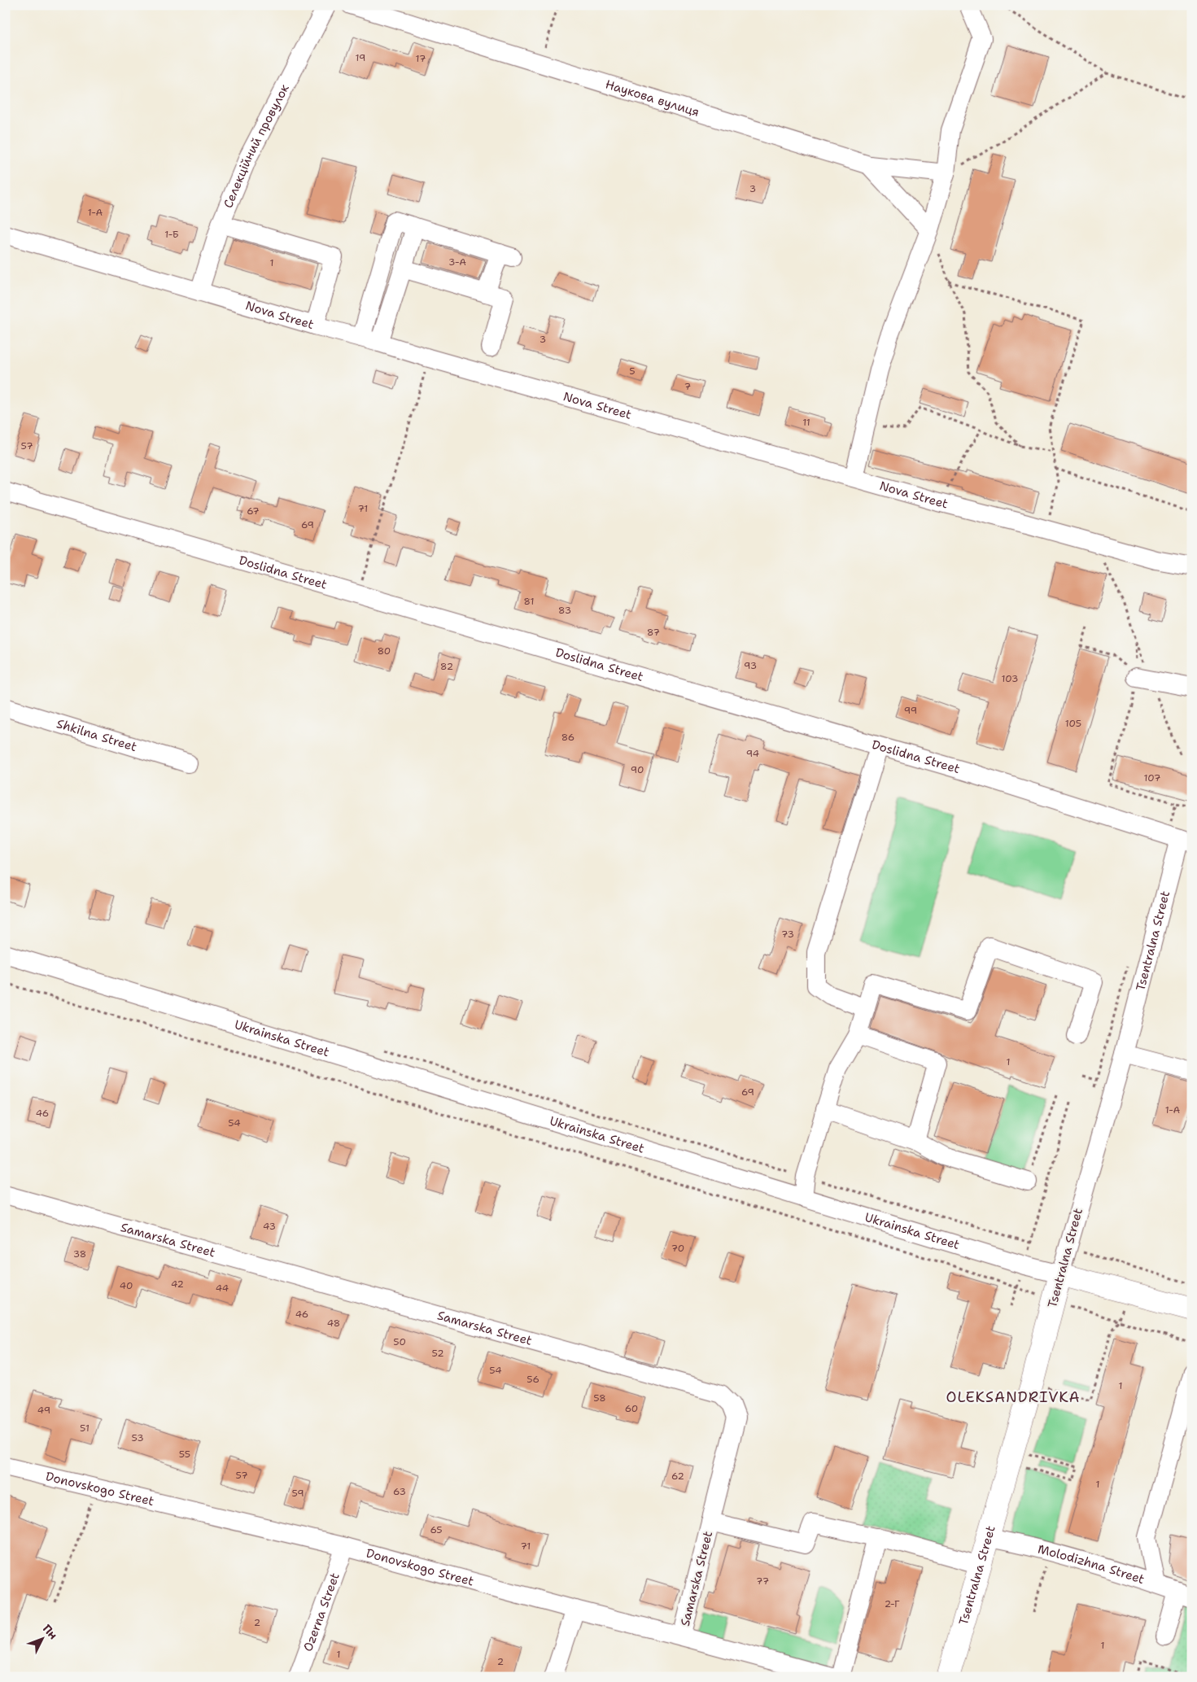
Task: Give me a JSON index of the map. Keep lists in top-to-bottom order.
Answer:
{
  "streets": {
    "main road": ["Tsentralna Street", "Ukrainska Street"],
    "street": [
      "Наукова вулиця",
      "Селекційний провулок",
      "Nova Street",
      "Doslidna Street",
      "Shkilna Street",
      "Samarska Street",
      "Donovskogo Street",
      "Molodizhna Street",
      "Ozerna Street"
    ]
  },
  "crossings": [
    ["Селекційний провулок", "Nova Street"],
    ["Doslidna Street", "Tsentralna Street"],
    ["Tsentralna Street", "Ukrainska Street"],
    ["Tsentralna Street", "Molodizhna Street"],
    ["Samarska Street", "Donovskogo Street"],
    ["Donovskogo Street", "Ozerna Street"]
  ],
  "districts": ["OLEKSANDRIVKA"],
  "house_numbers": [
    "19",
    "17",
    "3",
    "1-А",
    "1-Б",
    "3-А",
    "1",
    "3",
    "5",
    "7",
    "11",
    "57",
    "71",
    "67",
    "69",
    "81",
    "83",
    "87",
    "80",
    "93",
    "82",
    "103",
    "99",
    "105",
    "86",
    "94",
    "90",
    "107",
    "73",
    "1",
    "69",
    "1-А",
    "46",
    "54",
    "43",
    "70",
    "38",
    "42",
    "40",
    "44",
    "46",
    "48",
    "50",
    "52",
    "54",
    "56",
    "1",
    "58",
    "60",
    "49",
    "51",
    "53",
    "55",
    "57",
    "62",
    "1",
    "63",
    "59",
    "65",
    "71",
    "77",
    "2-Г",
    "2",
    "1",
    "1",
    "2"
  ],
  "north": "top right"
}
